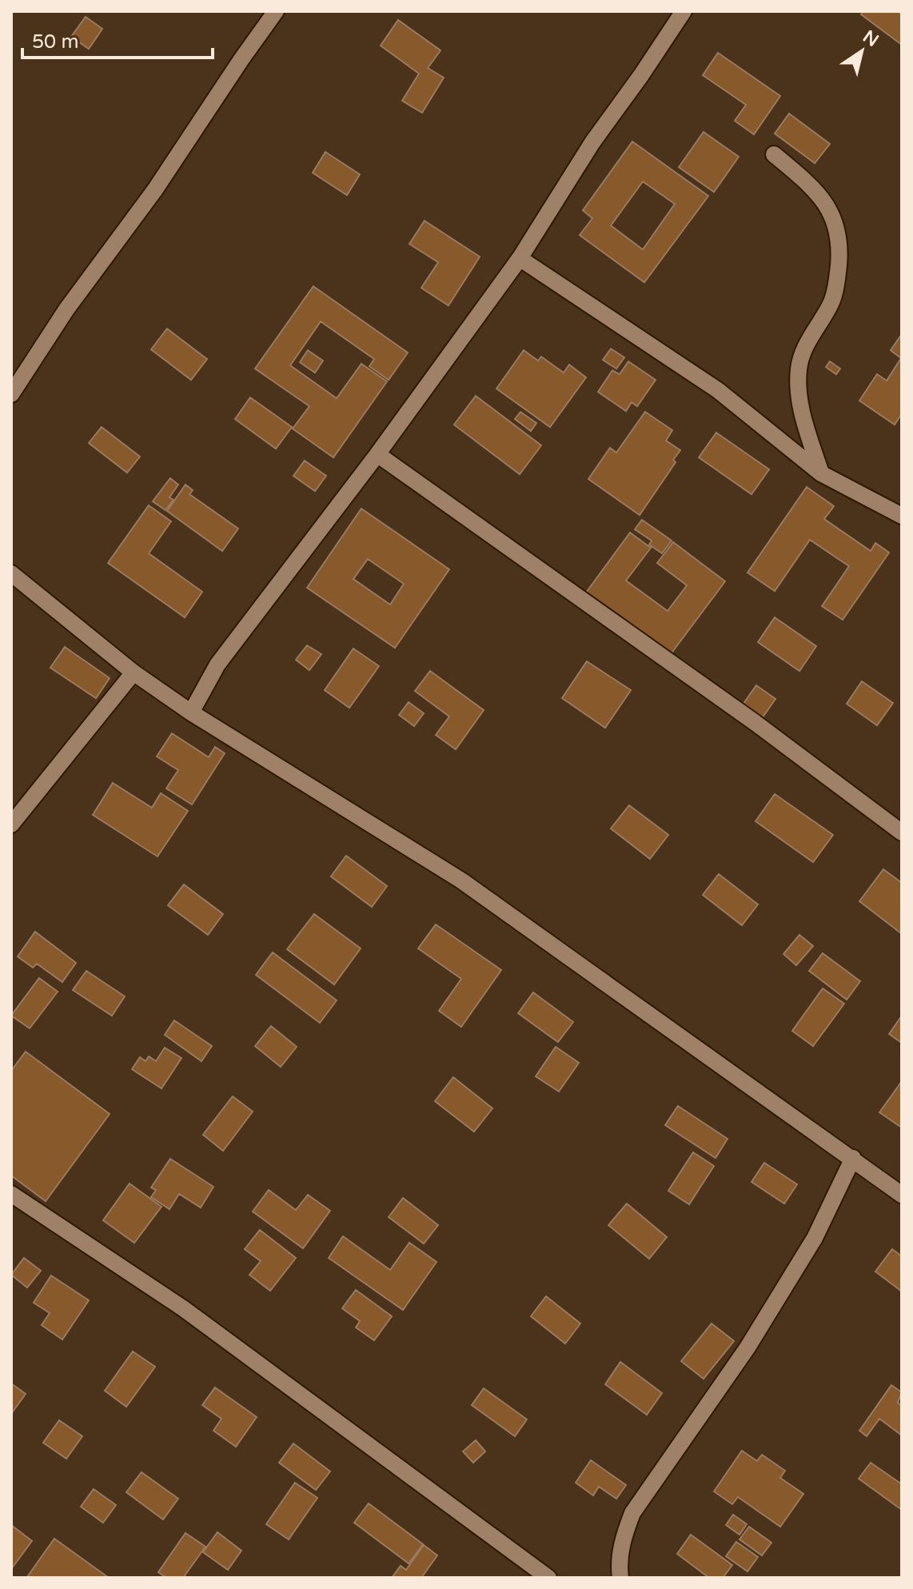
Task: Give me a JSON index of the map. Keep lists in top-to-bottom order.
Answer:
{
  "scale_bar": "50 m",
  "north": "top right"
}
